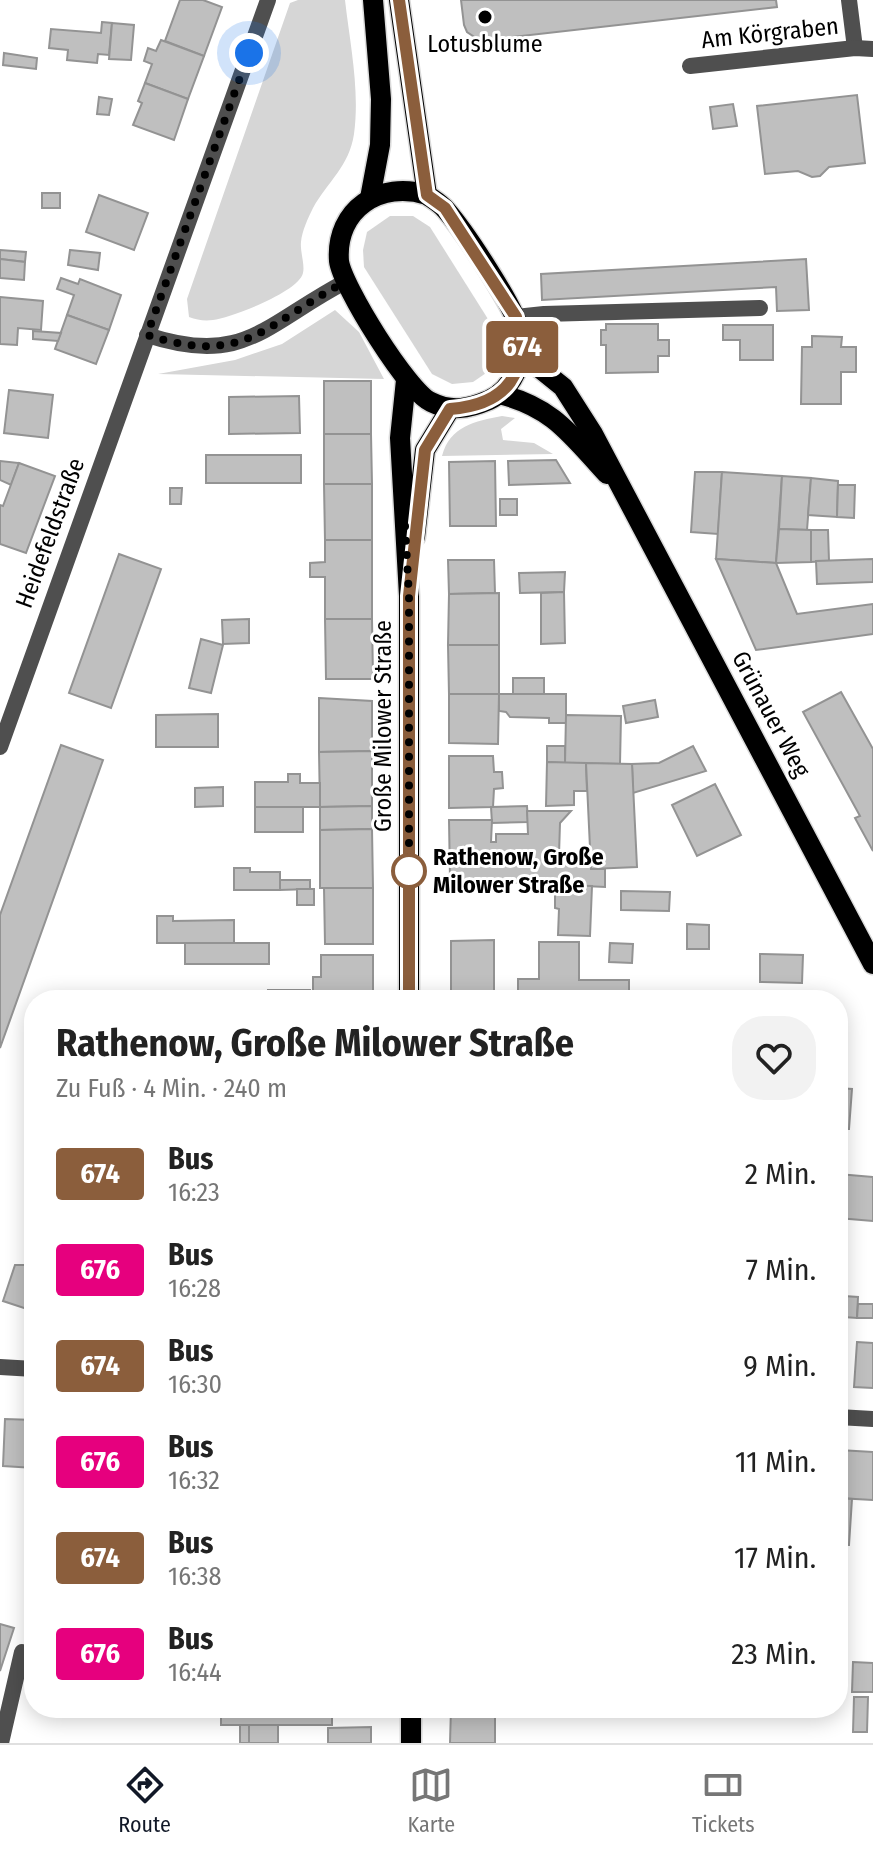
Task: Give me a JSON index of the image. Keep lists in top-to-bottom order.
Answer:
{
  "streets": {
    "main road": ["Grünauer Weg", "Große Milower Straße"],
    "street": ["Am Körgraben", "Heidefeldstraße"]
  },
  "crossings": [
    ["Grünauer Weg", "Große Milower Straße"]
  ],
  "places": ["Lotusblume", "Rathenow, Große Milower Straße"],
  "lines": ["bus line 674"],
  "page": {
    "on_map": "674",
    "heading": ["Rathenow, Große Milower Straße", "Zu Fuß · 4 Min. · 240 m"],
    "list": [
      {
        "mark": "674",
        "name": "Bus",
        "note": "16:23",
        "value": "2 Min."
      },
      {
        "mark": "676",
        "name": "Bus",
        "note": "16:28",
        "value": "7 Min."
      },
      {
        "mark": "674",
        "name": "Bus",
        "note": "16:30",
        "value": "9 Min."
      },
      {
        "mark": "676",
        "name": "Bus",
        "note": "16:32",
        "value": "11 Min."
      },
      {
        "mark": "674",
        "name": "Bus",
        "note": "16:38",
        "value": "17 Min."
      },
      {
        "mark": "676",
        "name": "Bus",
        "note": "16:44",
        "value": "23 Min."
      }
    ],
    "tabs": ["Route", "Karte", "Tickets"]
  }
}
